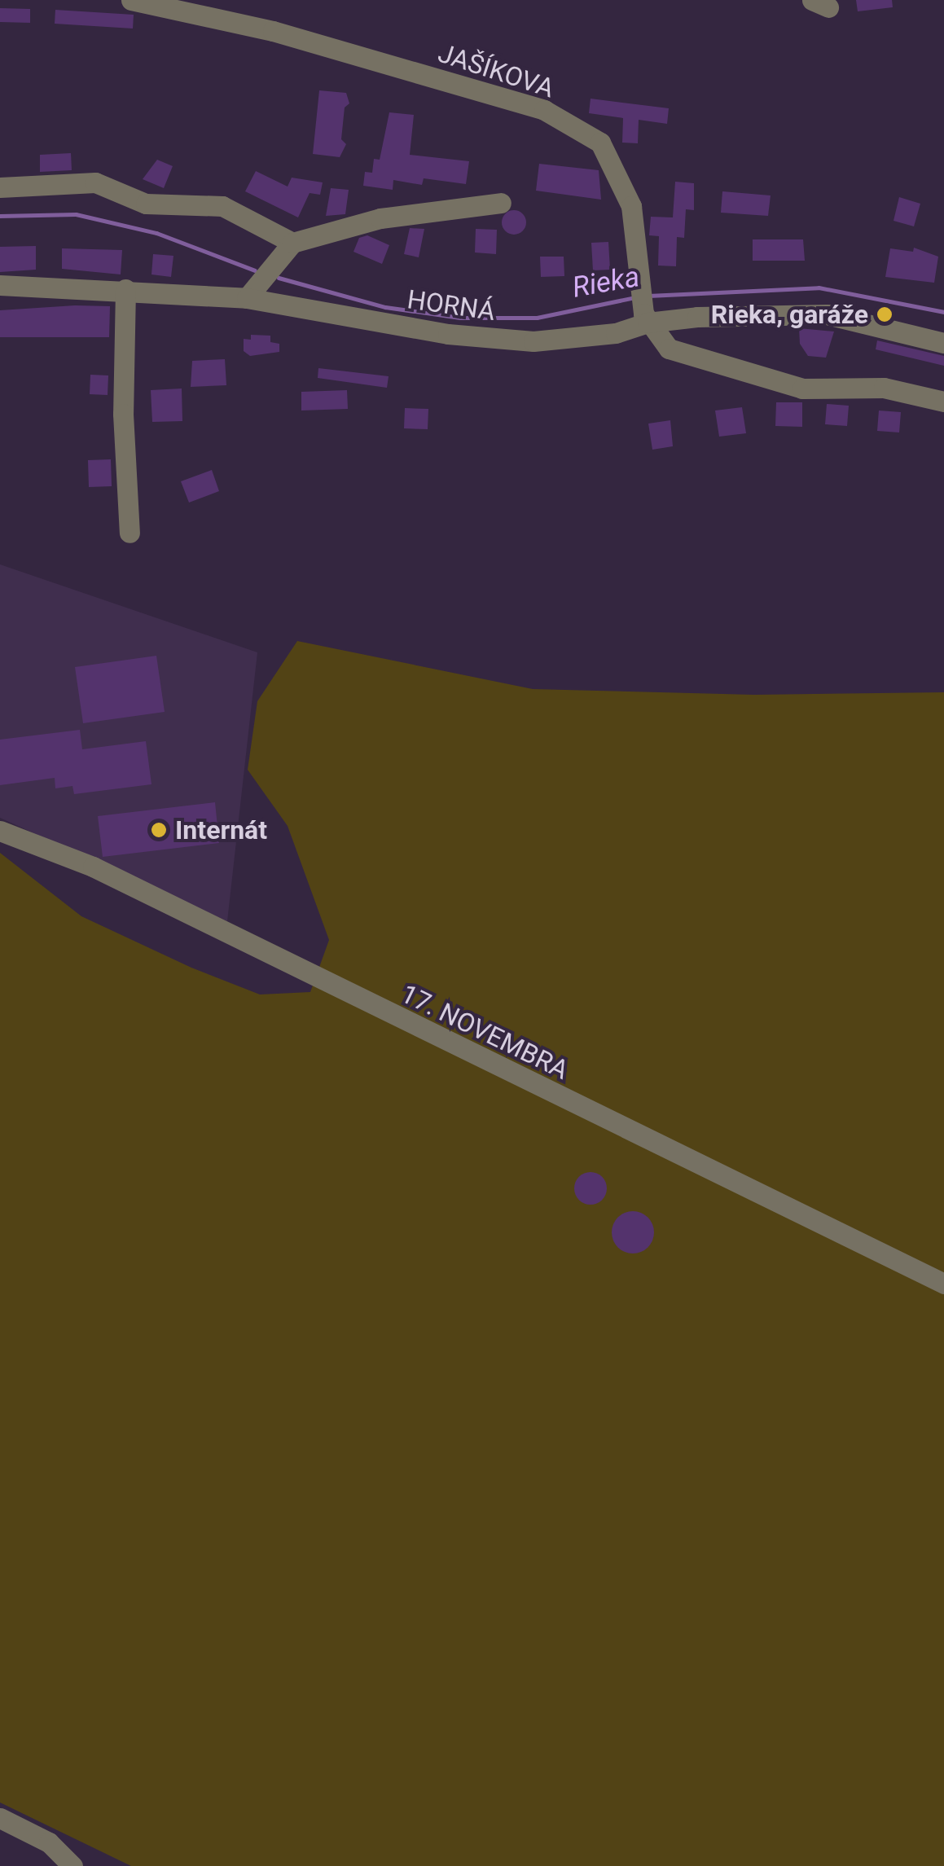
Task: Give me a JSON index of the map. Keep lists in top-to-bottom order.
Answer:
{
  "streets": {
    "street": ["JAŠÍKOVA", "HORNÁ", "17. NOVEMBRA"]
  },
  "crossings": [
    ["JAŠÍKOVA", "HORNÁ"]
  ],
  "water": ["Rieka"],
  "places": ["Rieka, garáže", "Internát"]
}
